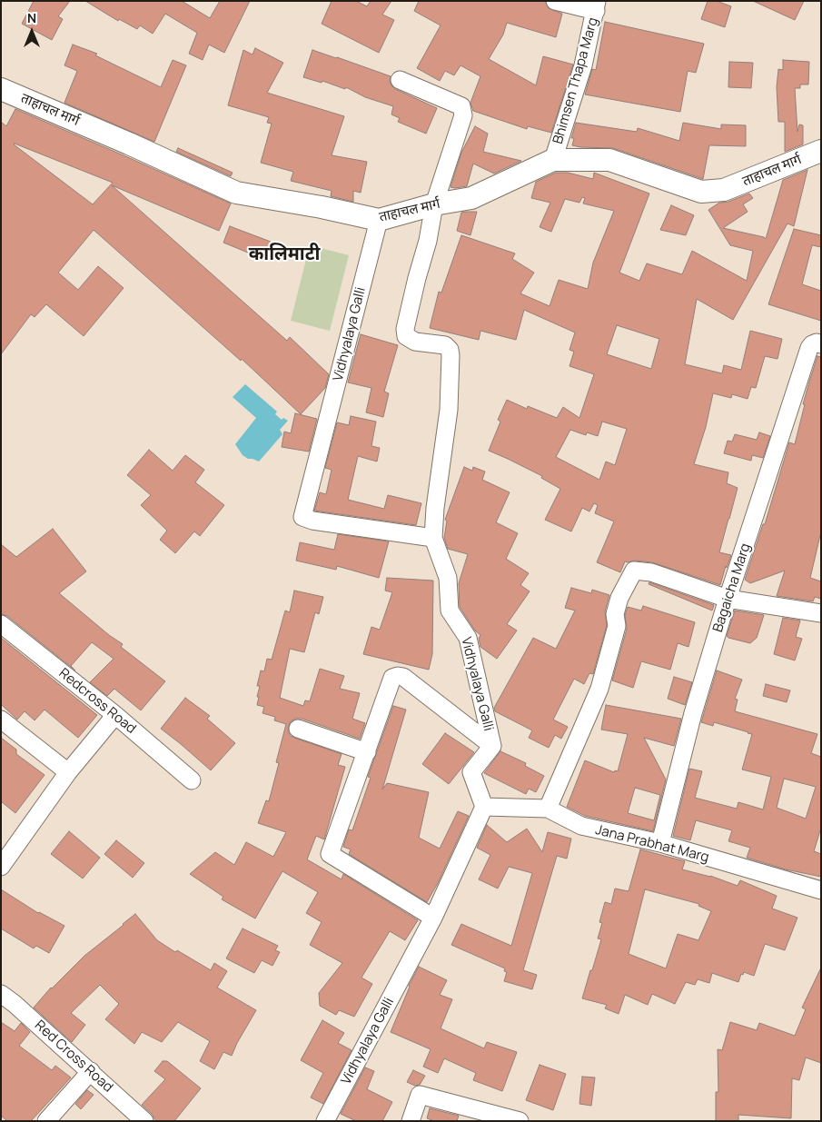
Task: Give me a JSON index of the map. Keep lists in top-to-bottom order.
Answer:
{
  "streets": {
    "street": [
      "Bhimsen Thapa Marg",
      "ताहाचल मार्ग",
      "Vidhyalaya Galli",
      "Bagaicha Marg",
      "Redcross Road",
      "Jana Prabhat Marg",
      "Red Cross Road"
    ]
  },
  "crossings": [
    ["Bhimsen Thapa Marg", "ताहाचल मार्ग"],
    ["ताहाचल मार्ग", "Vidhyalaya Galli"],
    ["Vidhyalaya Galli", "Jana Prabhat Marg"],
    ["Bagaicha Marg", "Jana Prabhat Marg"]
  ],
  "districts": ["कालिमाटी"],
  "north": "top"
}
